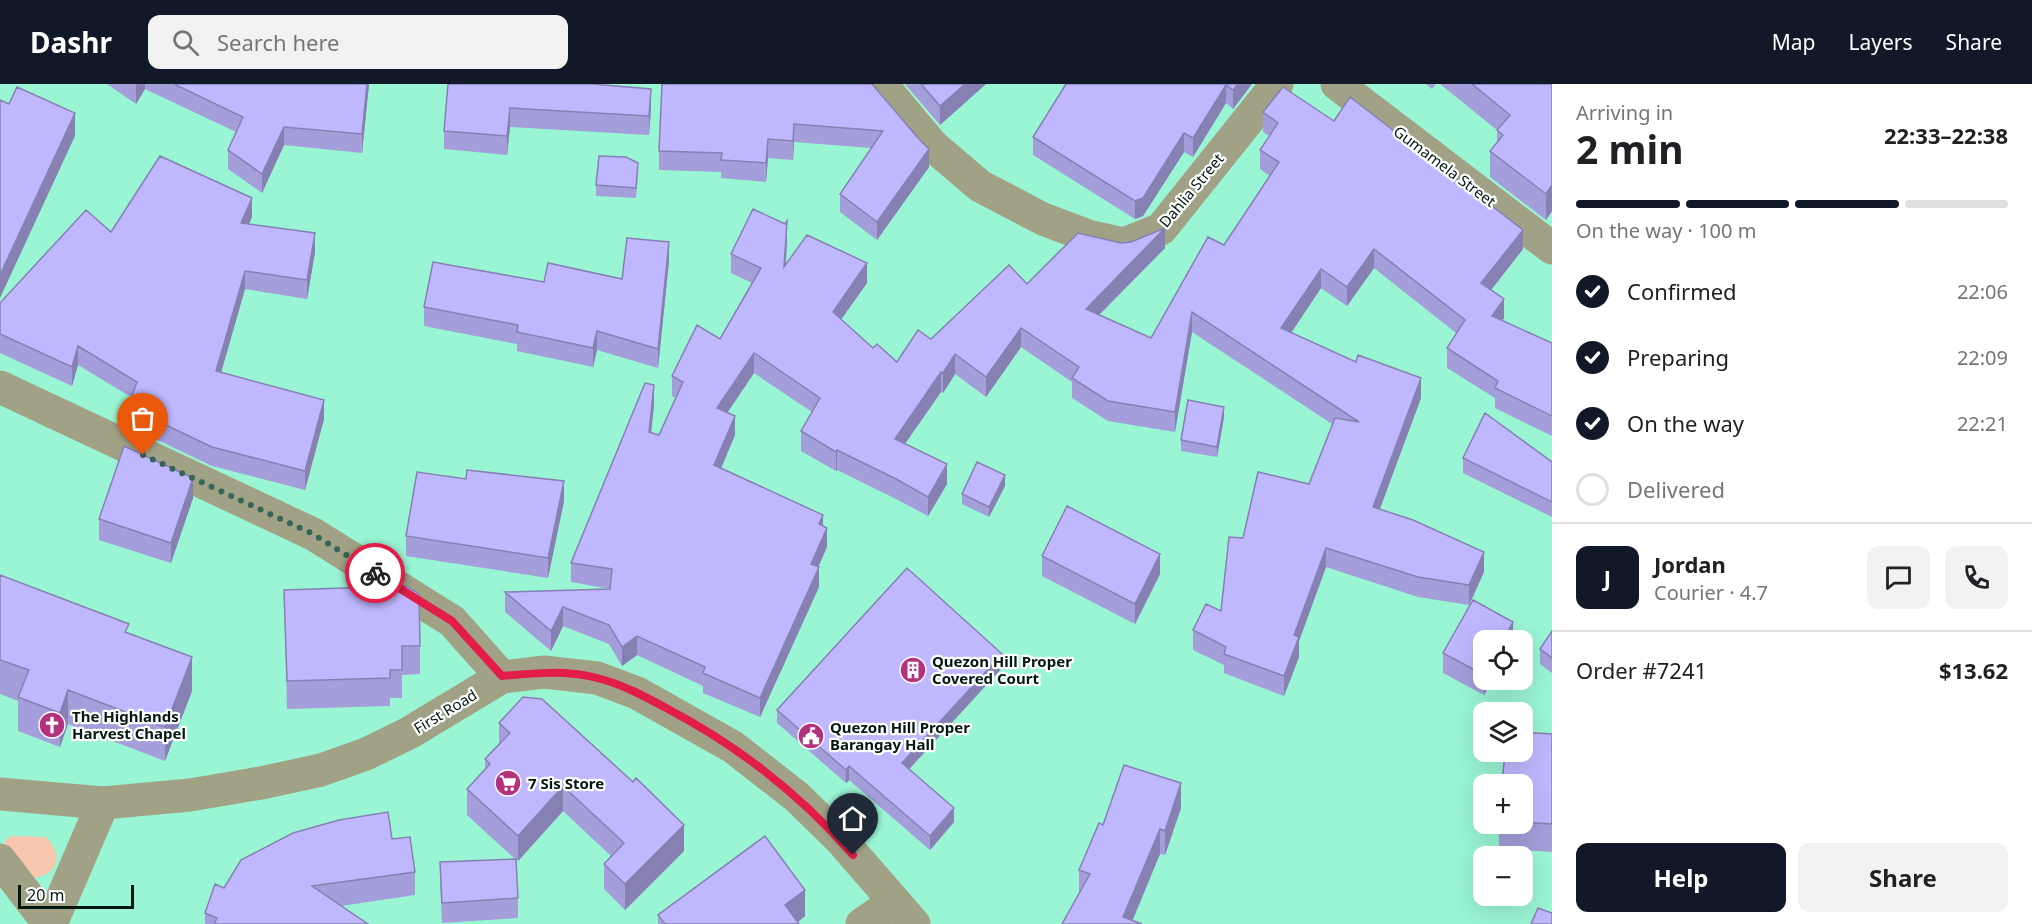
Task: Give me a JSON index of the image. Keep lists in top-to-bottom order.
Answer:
{
  "streets": {
    "street": ["Gumamela Street", "Dahlia Street", "First Road"]
  },
  "places": {
    "building": ["Quezon Hill Proper Covered Court"],
    "church": ["The Highlands Harvest Chapel"],
    "public building": ["Quezon Hill Proper Barangay Hall"],
    "supermarket": ["7 Sis Store"]
  },
  "scale_bar": "20 m",
  "page": {
    "header": "Dashr",
    "search": "Search here",
    "nav": ["Map", "Layers", "Share"],
    "heading": ["2 min", "Arriving in", "22:33–22:38"],
    "panel": [
      "Jordan",
      "Courier · 4.7",
      "Order #7241",
      "$13.62"
    ],
    "bar": "On the way · 100 m",
    "list": [
      ["Confirmed", "22:06"],
      ["Preparing", "22:09"],
      ["On the way", "22:21"],
      "Delivered"
    ],
    "round": "J",
    "map_buttons": ["+", "−"],
    "buttons": ["Help", "Share"],
    "scale": "20 m"
  }
}
